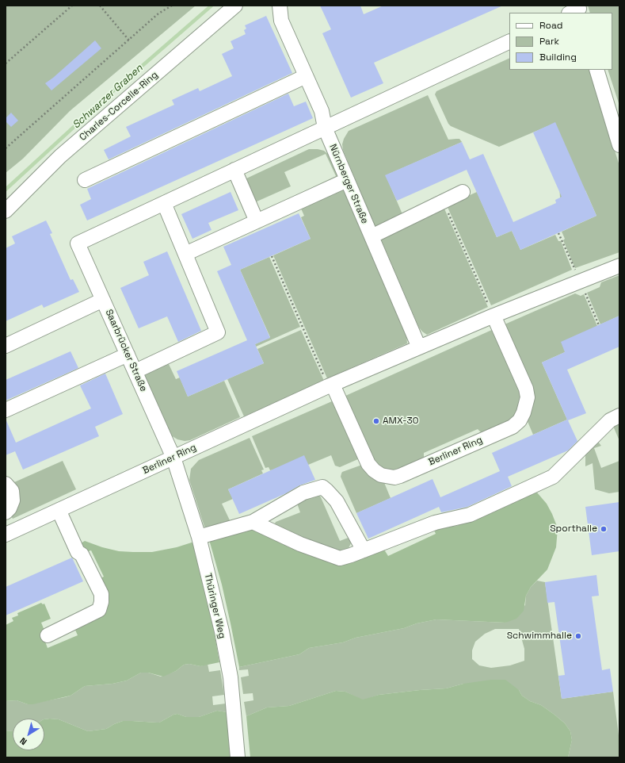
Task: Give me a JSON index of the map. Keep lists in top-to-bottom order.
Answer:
{
  "streets": {
    "street": [
      "Charles-Corcelle-Ring",
      "Nürnberger Straße",
      "Saarbrücker Straße",
      "Berliner Ring",
      "Thüringer Weg"
    ]
  },
  "crossings": [
    ["Nürnberger Straße", "Berliner Ring"],
    ["Saarbrücker Straße", "Berliner Ring"],
    ["Saarbrücker Straße", "Thüringer Weg"],
    ["Berliner Ring", "Thüringer Weg"]
  ],
  "water": ["Schwarzer Graben"],
  "places": ["AMX-30", "Sporthalle", "Schwimmhalle"],
  "legend": ["Road", "Park", "Building"],
  "north": "bottom left"
}
